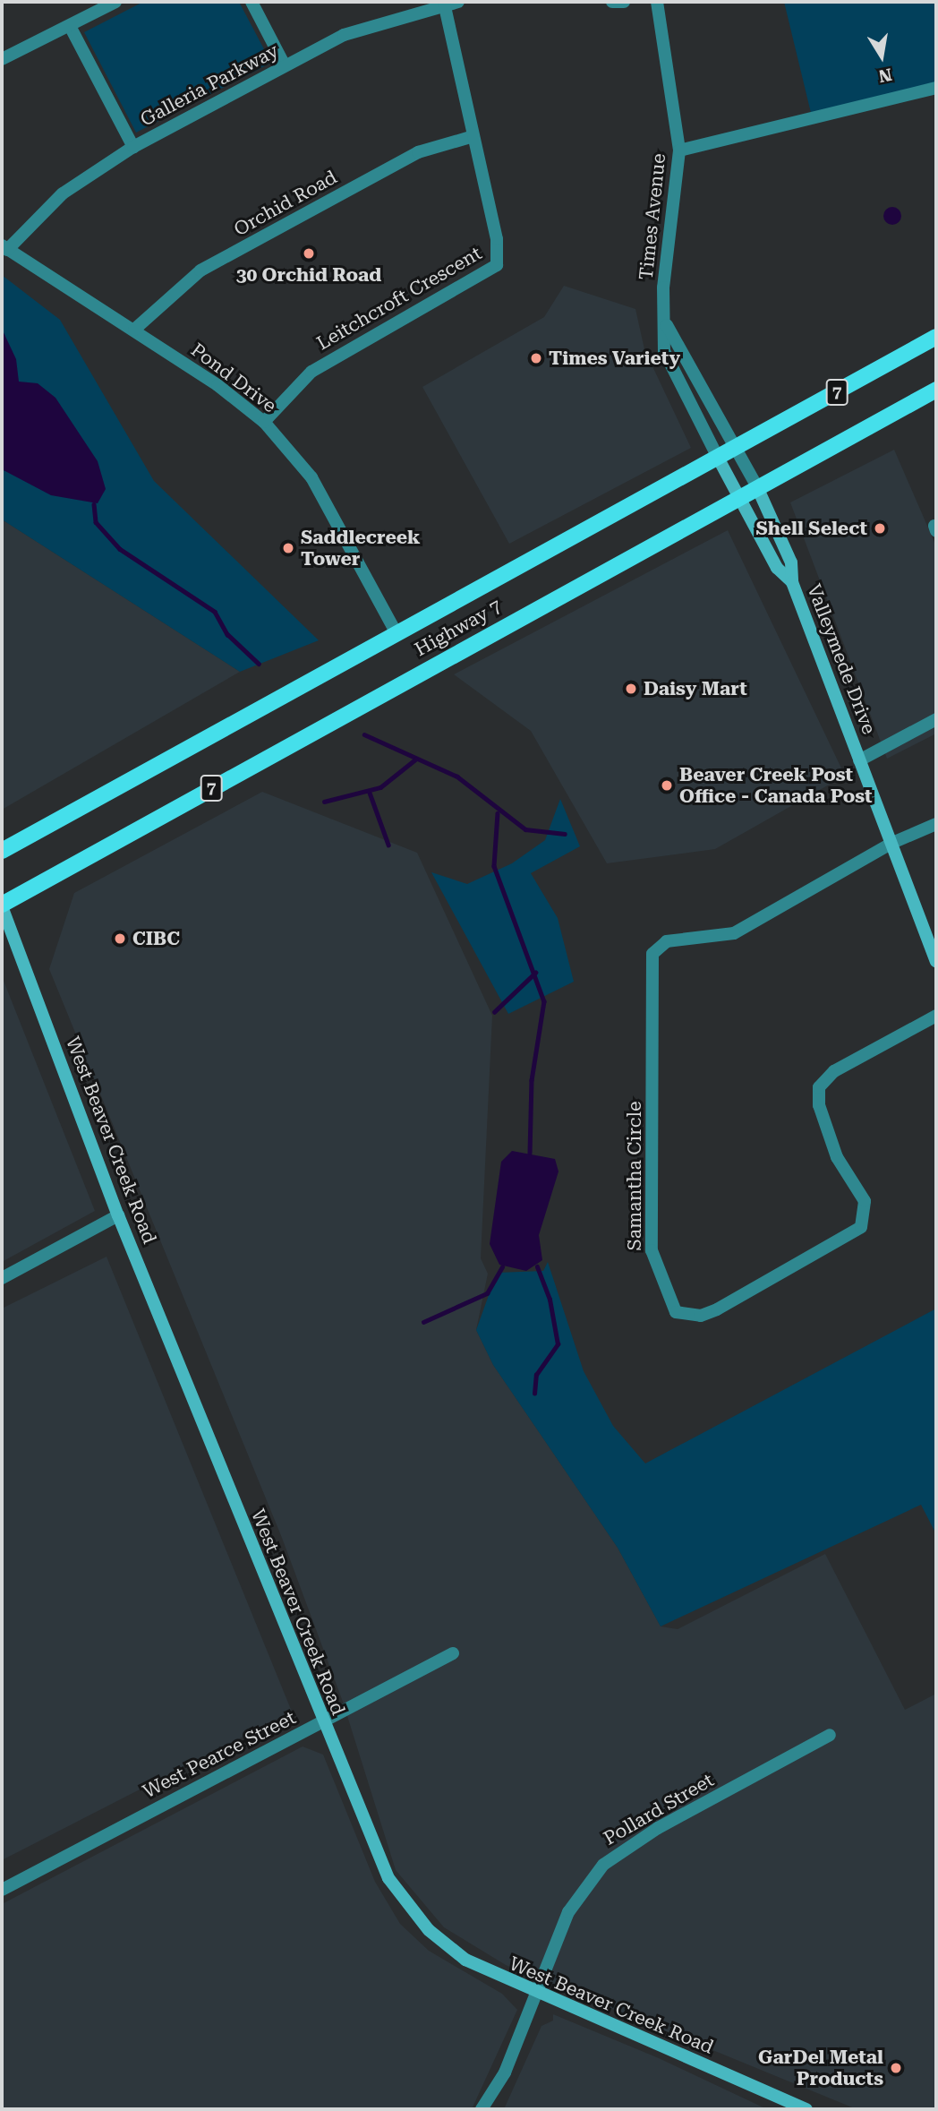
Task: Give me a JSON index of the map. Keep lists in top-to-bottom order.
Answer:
{
  "streets": {
    "main road": ["7", "Highway 7"],
    "street": [
      "Galleria Parkway",
      "Orchid Road",
      "Times Avenue",
      "Leitchcroft Crescent",
      "Pond Drive",
      "Valleymede Drive",
      "West Beaver Creek Road",
      "Samantha Circle",
      "West Pearce Street",
      "Pollard Street"
    ]
  },
  "crossings": [
    ["Galleria Parkway", "Leitchcroft Crescent"],
    ["Galleria Parkway", "Pond Drive"],
    ["Orchid Road", "Leitchcroft Crescent"],
    ["Orchid Road", "Pond Drive"],
    ["Times Avenue", "Highway 7"],
    ["Times Avenue", "Valleymede Drive"],
    ["Leitchcroft Crescent", "Pond Drive"],
    ["Pond Drive", "Highway 7"],
    ["Highway 7", "Valleymede Drive"],
    ["Highway 7", "West Beaver Creek Road"],
    ["Valleymede Drive", "Samantha Circle"],
    ["West Beaver Creek Road", "West Pearce Street"],
    ["West Beaver Creek Road", "Pollard Street"]
  ],
  "places": [
    "30 Orchid Road",
    "Times Variety",
    "Shell Select",
    "Saddlecreek Tower",
    "Daisy Mart",
    "Beaver Creek Post Office - Canada Post",
    "CIBC",
    "GarDel Metal Products"
  ],
  "north": "bottom"
}
